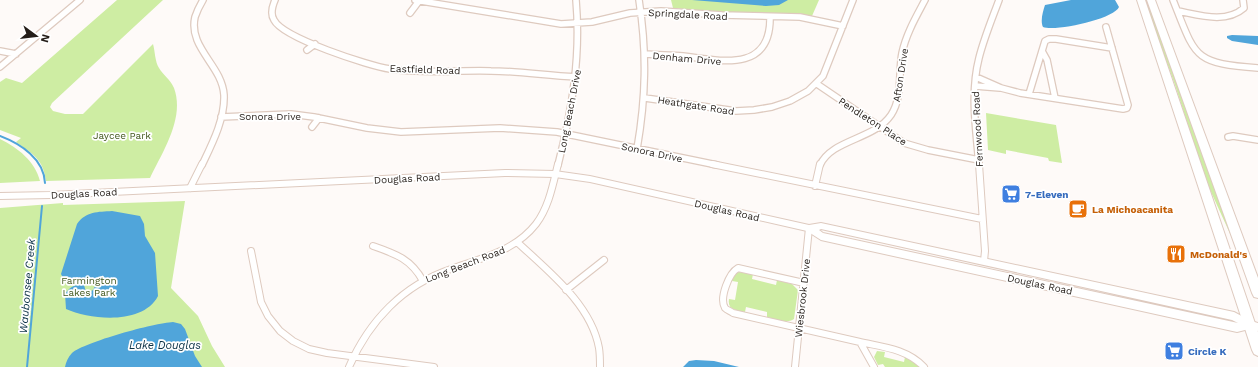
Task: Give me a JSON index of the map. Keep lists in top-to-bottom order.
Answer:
{
  "streets": {
    "street": [
      "Springdale Road",
      "Denham Drive",
      "Eastfield Road",
      "Afton Drive",
      "Heathgate Road",
      "Long Beach Drive",
      "Sonora Drive",
      "Pendleton Place",
      "Fernwood Road",
      "Douglas Road",
      "Long Beach Road",
      "Wiesbrook Drive"
    ]
  },
  "crossings": [
    ["Springdale Road", "Denham Drive"],
    ["Springdale Road", "Heathgate Road"],
    ["Springdale Road", "Long Beach Drive"],
    ["Eastfield Road", "Long Beach Drive"],
    ["Afton Drive", "Sonora Drive"],
    ["Afton Drive", "Pendleton Place"],
    ["Heathgate Road", "Pendleton Place"],
    ["Long Beach Drive", "Sonora Drive"],
    ["Long Beach Drive", "Douglas Road"],
    ["Long Beach Drive", "Long Beach Road"],
    ["Sonora Drive", "Fernwood Road"],
    ["Pendleton Place", "Fernwood Road"],
    ["Fernwood Road", "Douglas Road"],
    ["Douglas Road", "Long Beach Road"],
    ["Douglas Road", "Wiesbrook Drive"]
  ],
  "water": ["Waubonsee Creek", "Lake Douglas"],
  "parks": ["Jaycee Park", "Farmington Lakes Park"],
  "places": {
    "supermarket": ["7-Eleven", "Circle K"],
    "cafe": ["La Michoacanita"],
    "restaurant": ["McDonald's"]
  },
  "north": "right"
}
